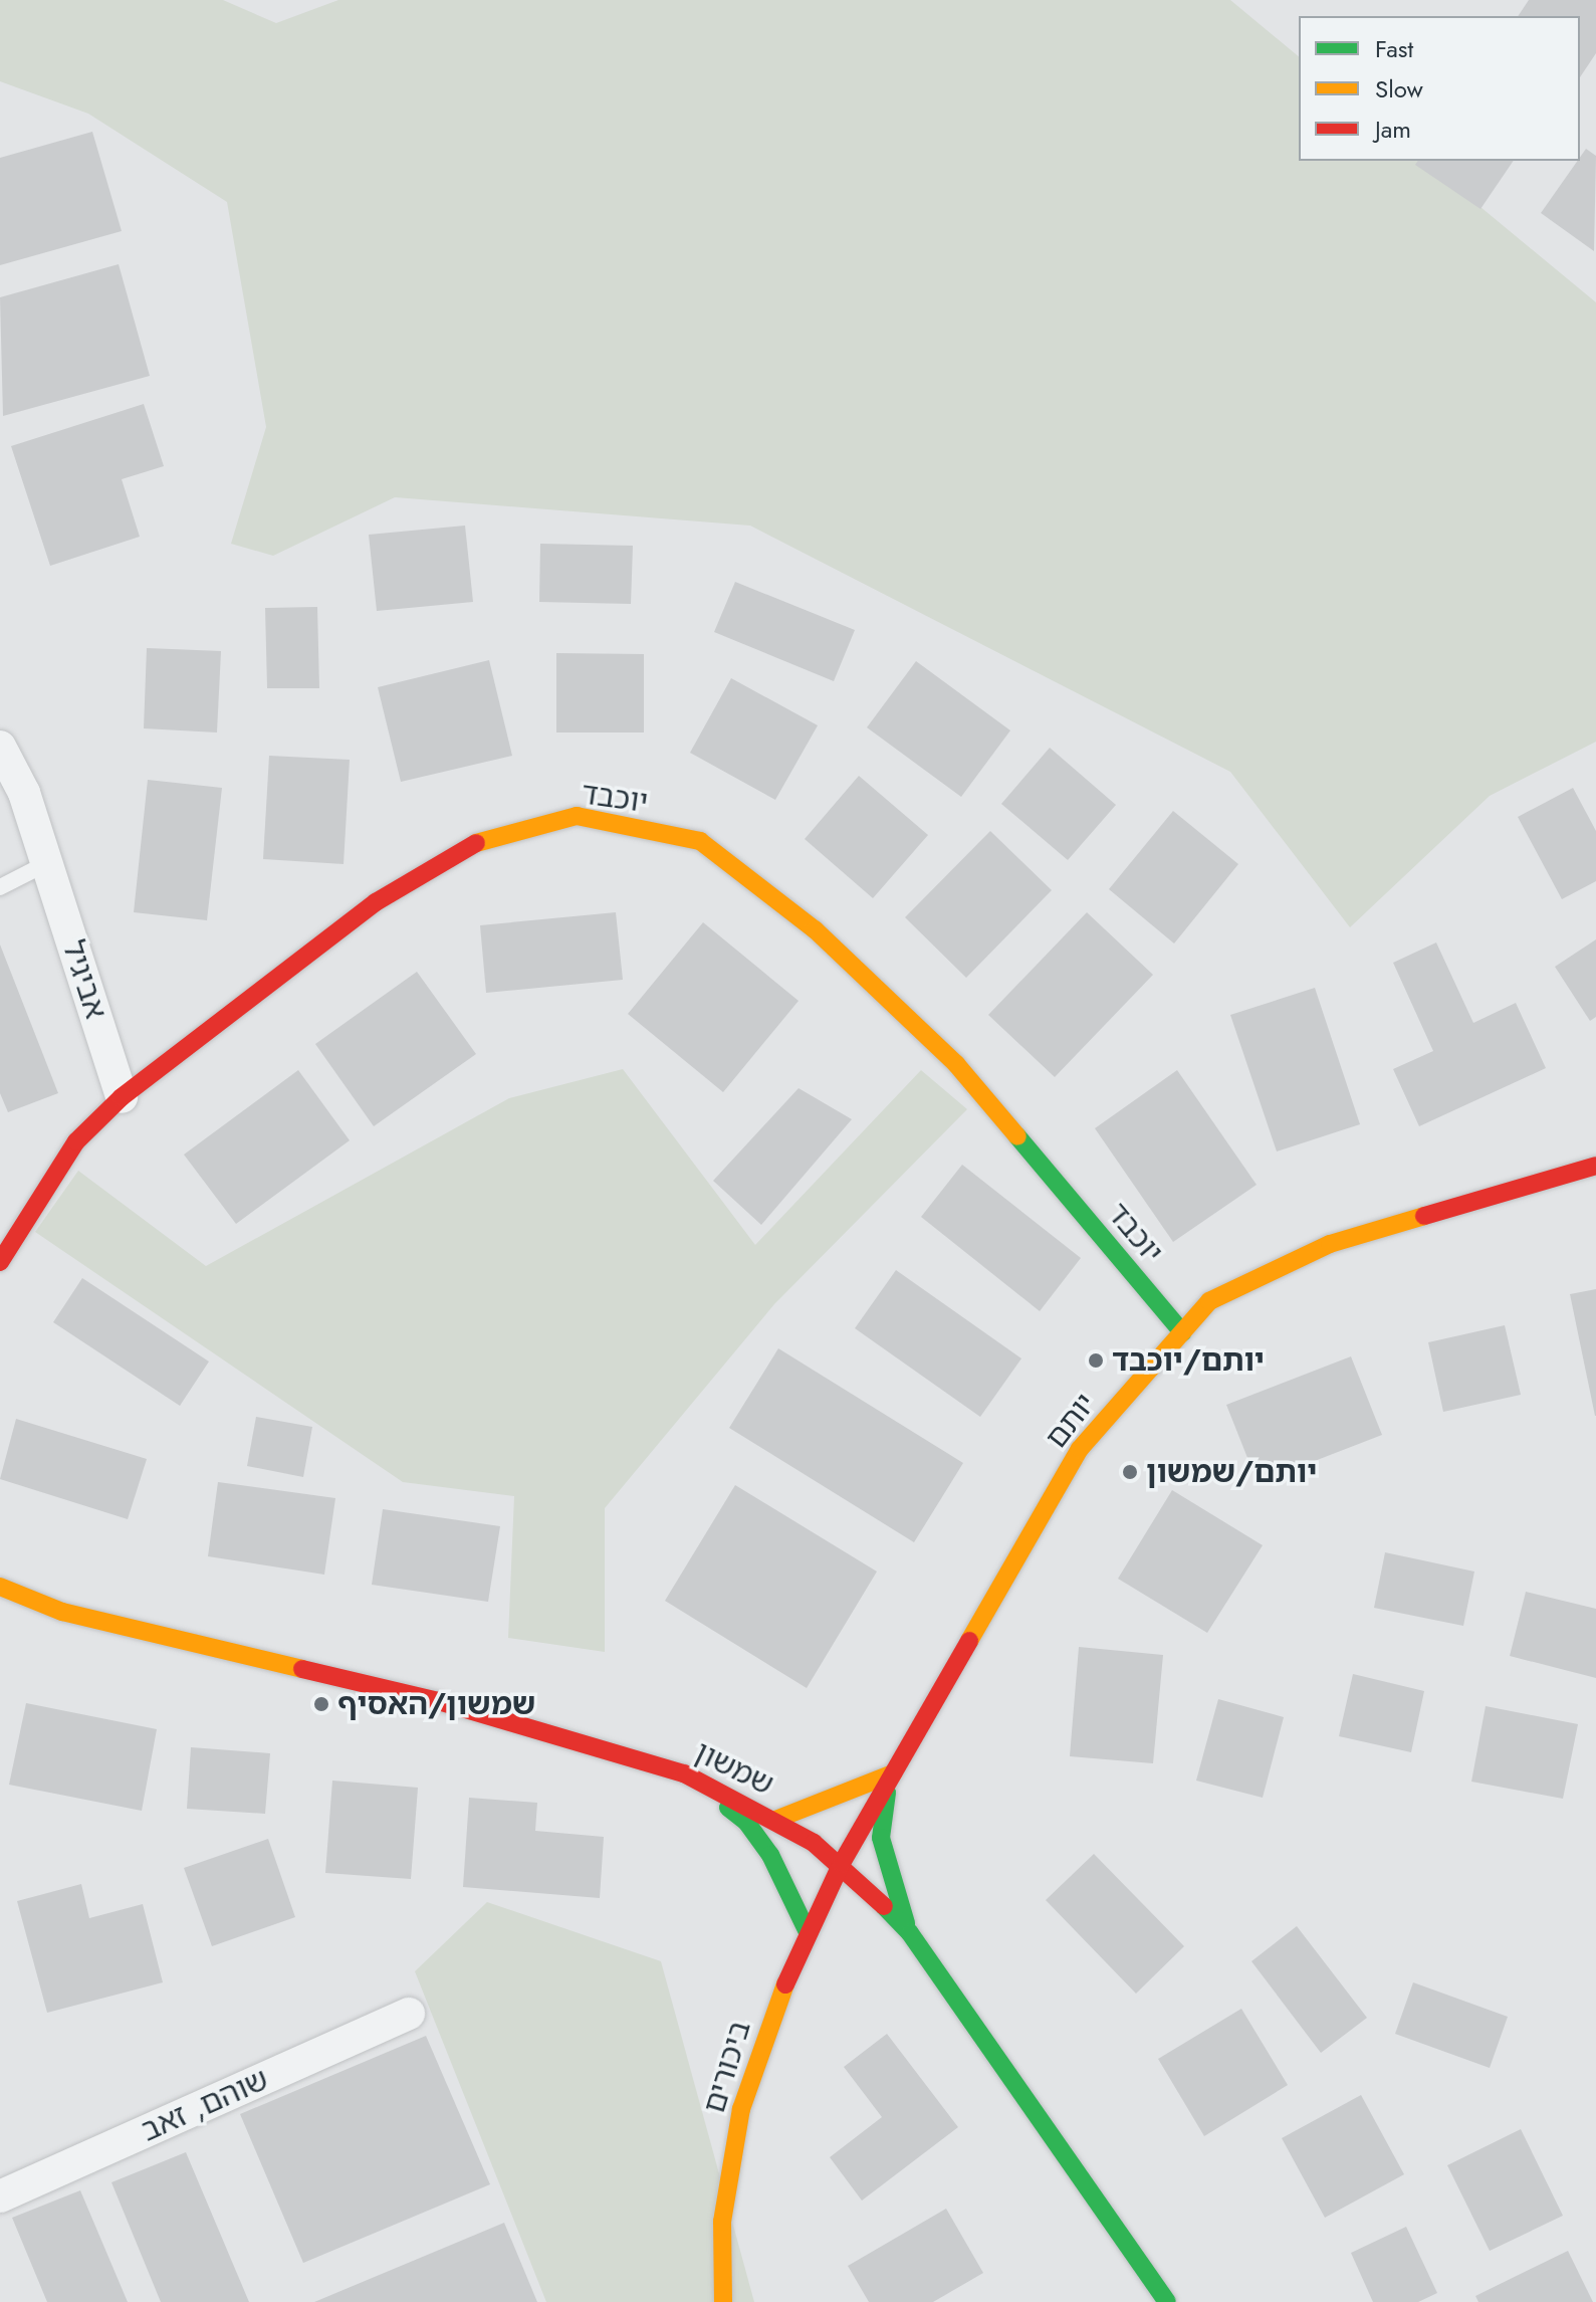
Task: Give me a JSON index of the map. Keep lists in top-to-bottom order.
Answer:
{
  "streets": {
    "street": [
      "יוכבד",
      "אביגיל",
      "יותם",
      "שמשון",
      "ביכורים",
      "שוהם, זאב"
    ]
  },
  "crossings": [
    ["יוכבד", "אביגיל"],
    ["יוכבד", "יותם"],
    ["יותם", "שמשון"],
    ["יותם", "ביכורים"],
    ["שמשון", "ביכורים"]
  ],
  "places": ["יותם/יוכבד", "יותם/שמשון", "שמשון/האסיף"],
  "legend": ["Fast", "Slow", "Jam"]
}
